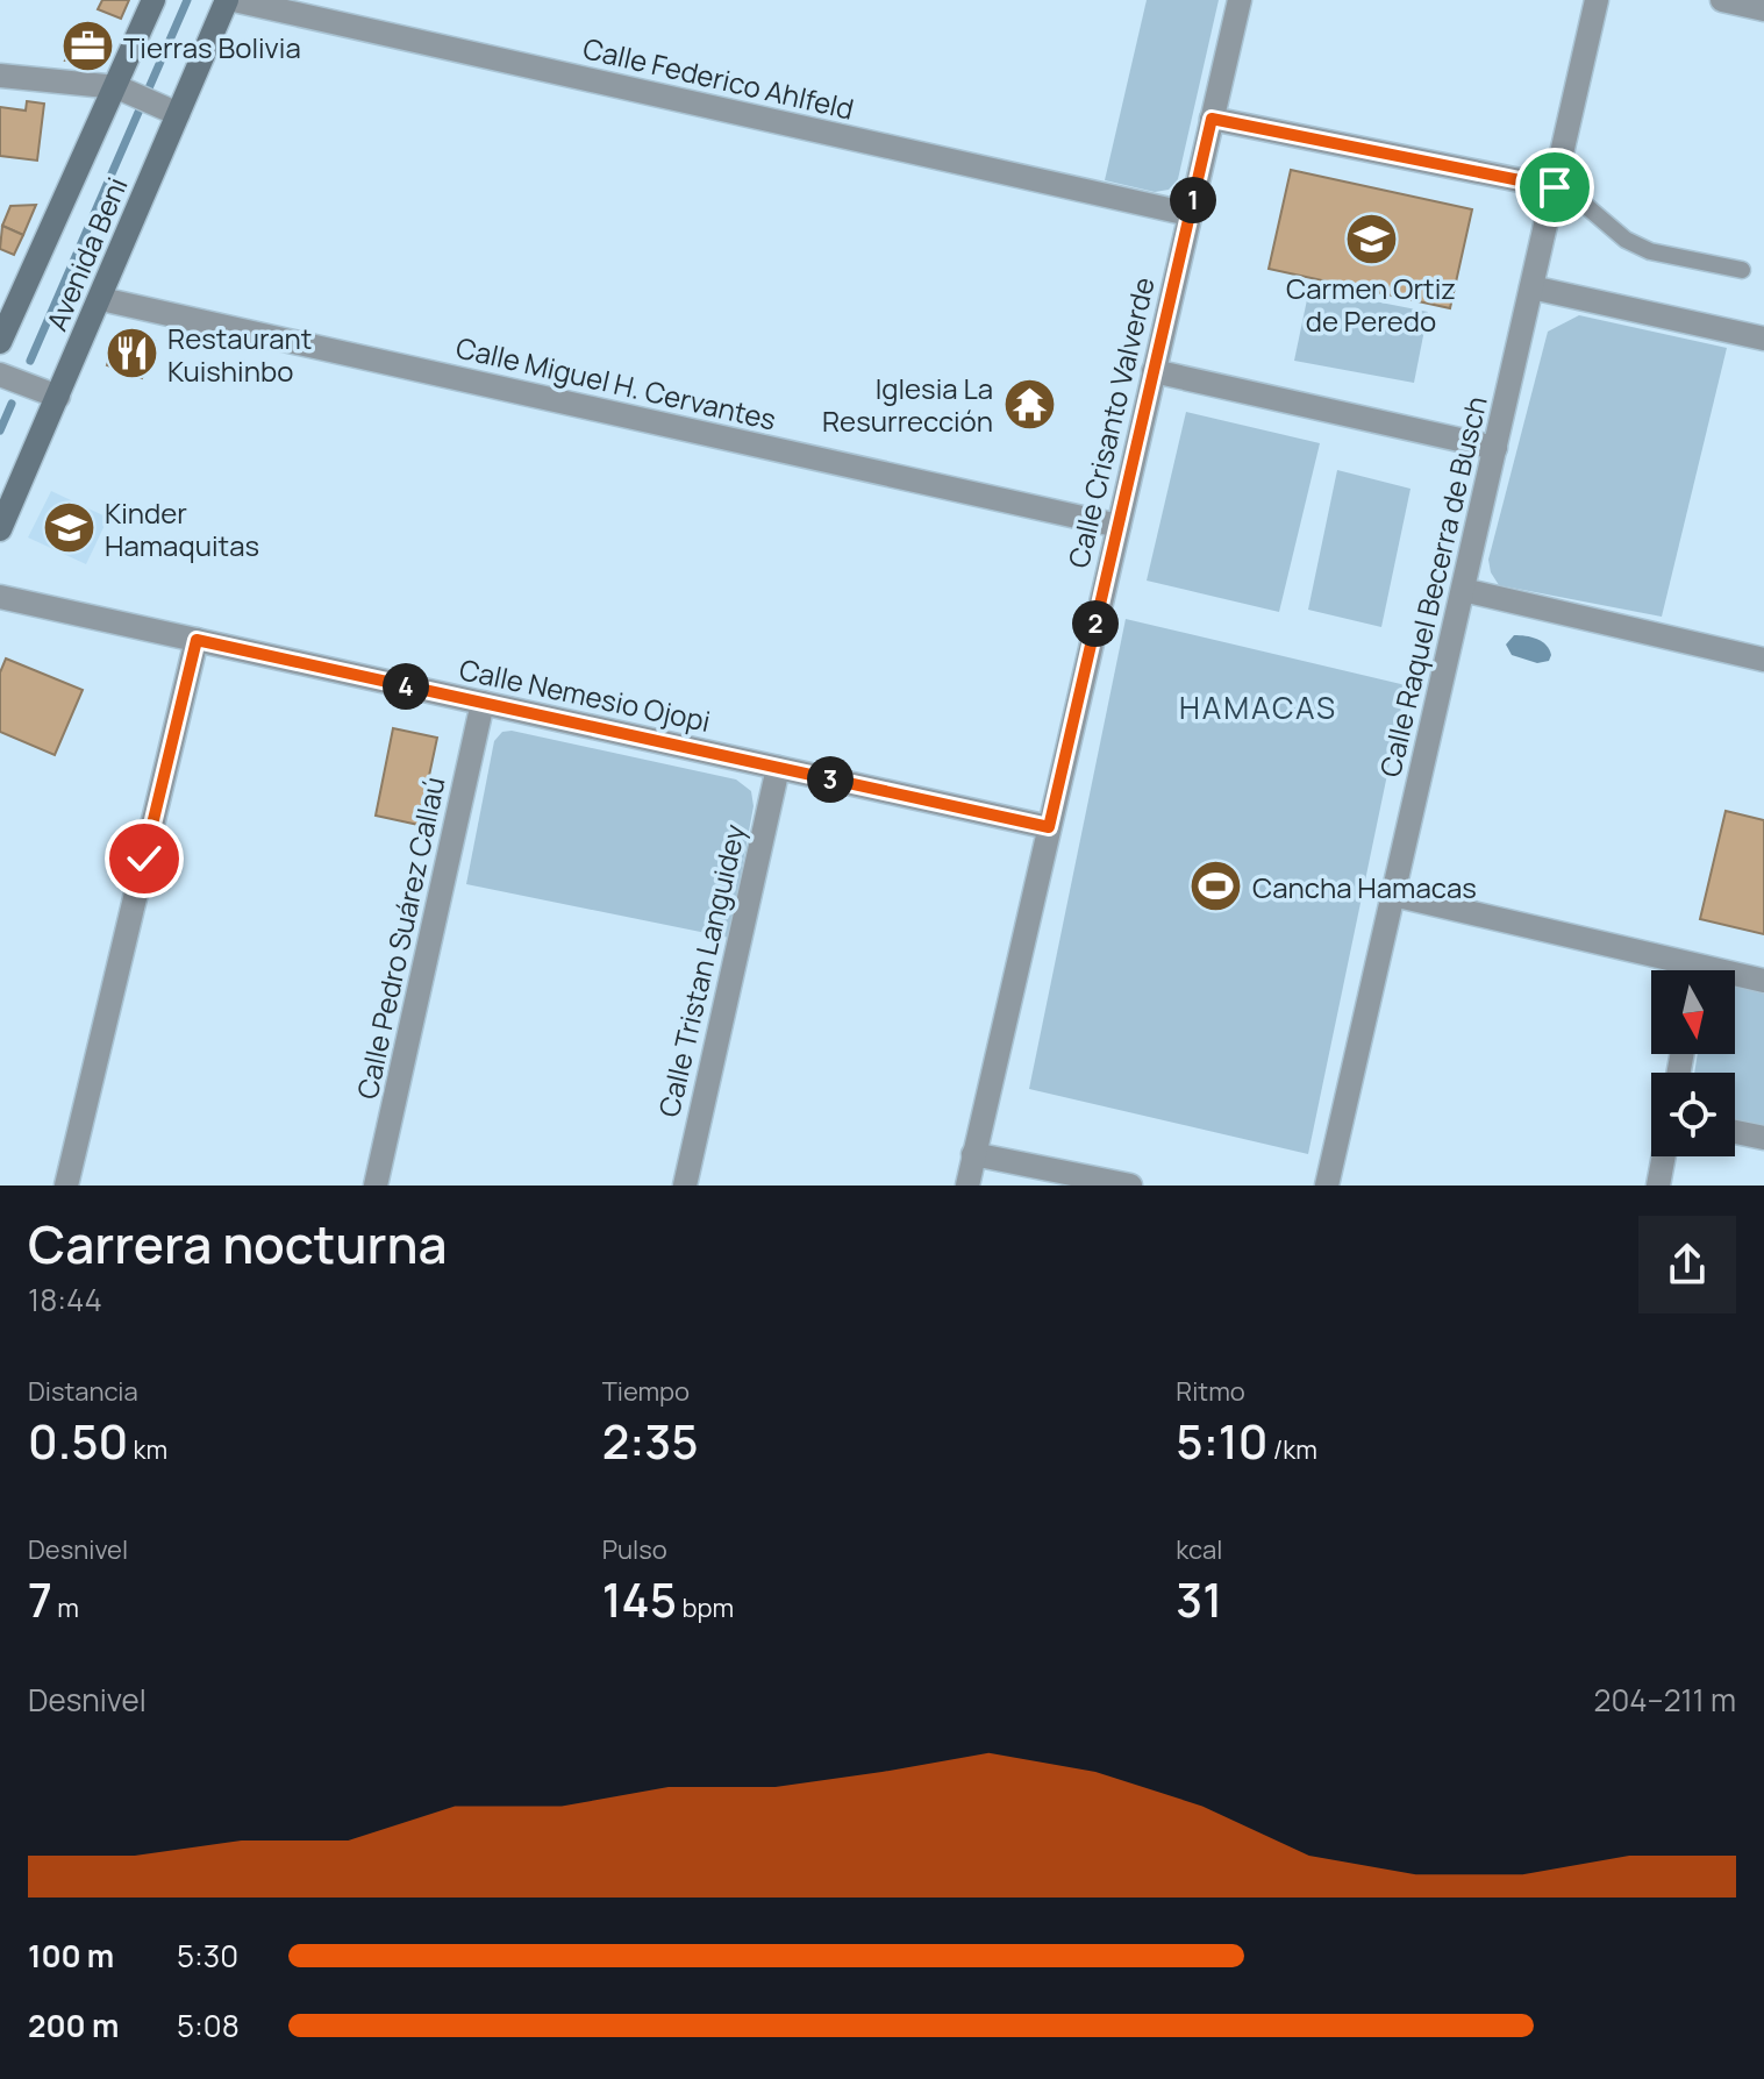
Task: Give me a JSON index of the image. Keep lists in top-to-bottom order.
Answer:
{
  "streets": {
    "street": [
      "Calle Federico Ahlfeld",
      "Avenida Beni",
      "Calle Miguel H. Cervantes",
      "Calle Crisanto Valverde",
      "Calle Raquel Becerra de Busch",
      "Calle Nemesio Ojopi",
      "Calle Pedro Suárez Callaú",
      "Calle Tristan Languidey"
    ]
  },
  "crossings": [
    ["Calle Federico Ahlfeld", "Calle Crisanto Valverde"],
    ["Avenida Beni", "Calle Miguel H. Cervantes"],
    ["Calle Miguel H. Cervantes", "Calle Crisanto Valverde"],
    ["Calle Crisanto Valverde", "Calle Nemesio Ojopi"],
    ["Calle Nemesio Ojopi", "Calle Pedro Suárez Callaú"],
    ["Calle Nemesio Ojopi", "Calle Tristan Languidey"]
  ],
  "districts": ["HAMACAS"],
  "places": {
    "office": ["Tierras Bolivia"],
    "school or university": ["Carmen Ortiz de Peredo", "Kinder Hamaquitas"],
    "restaurant": ["Restaurant Kuishinbo"],
    "temple": ["Iglesia La Resurrección"],
    "sports": ["Cancha Hamacas"]
  },
  "north": "bottom",
  "page": {
    "pins": [
      "1",
      "2",
      "4",
      "3"
    ],
    "heading": ["Carrera nocturna", "18:44"],
    "stats": [
      ["Distancia", "0.50 km"],
      ["Tiempo", "2:35"],
      ["Ritmo", "5:10 /km"],
      ["Desnivel", "7 m"],
      ["Pulso", "145 bpm"],
      ["kcal", "31"]
    ],
    "chart": ["Desnivel", "204–211 m"],
    "list": [
      {
        "name": "100 m",
        "note": "5:30"
      },
      {
        "name": "200 m",
        "note": "5:08"
      }
    ]
  }
}
